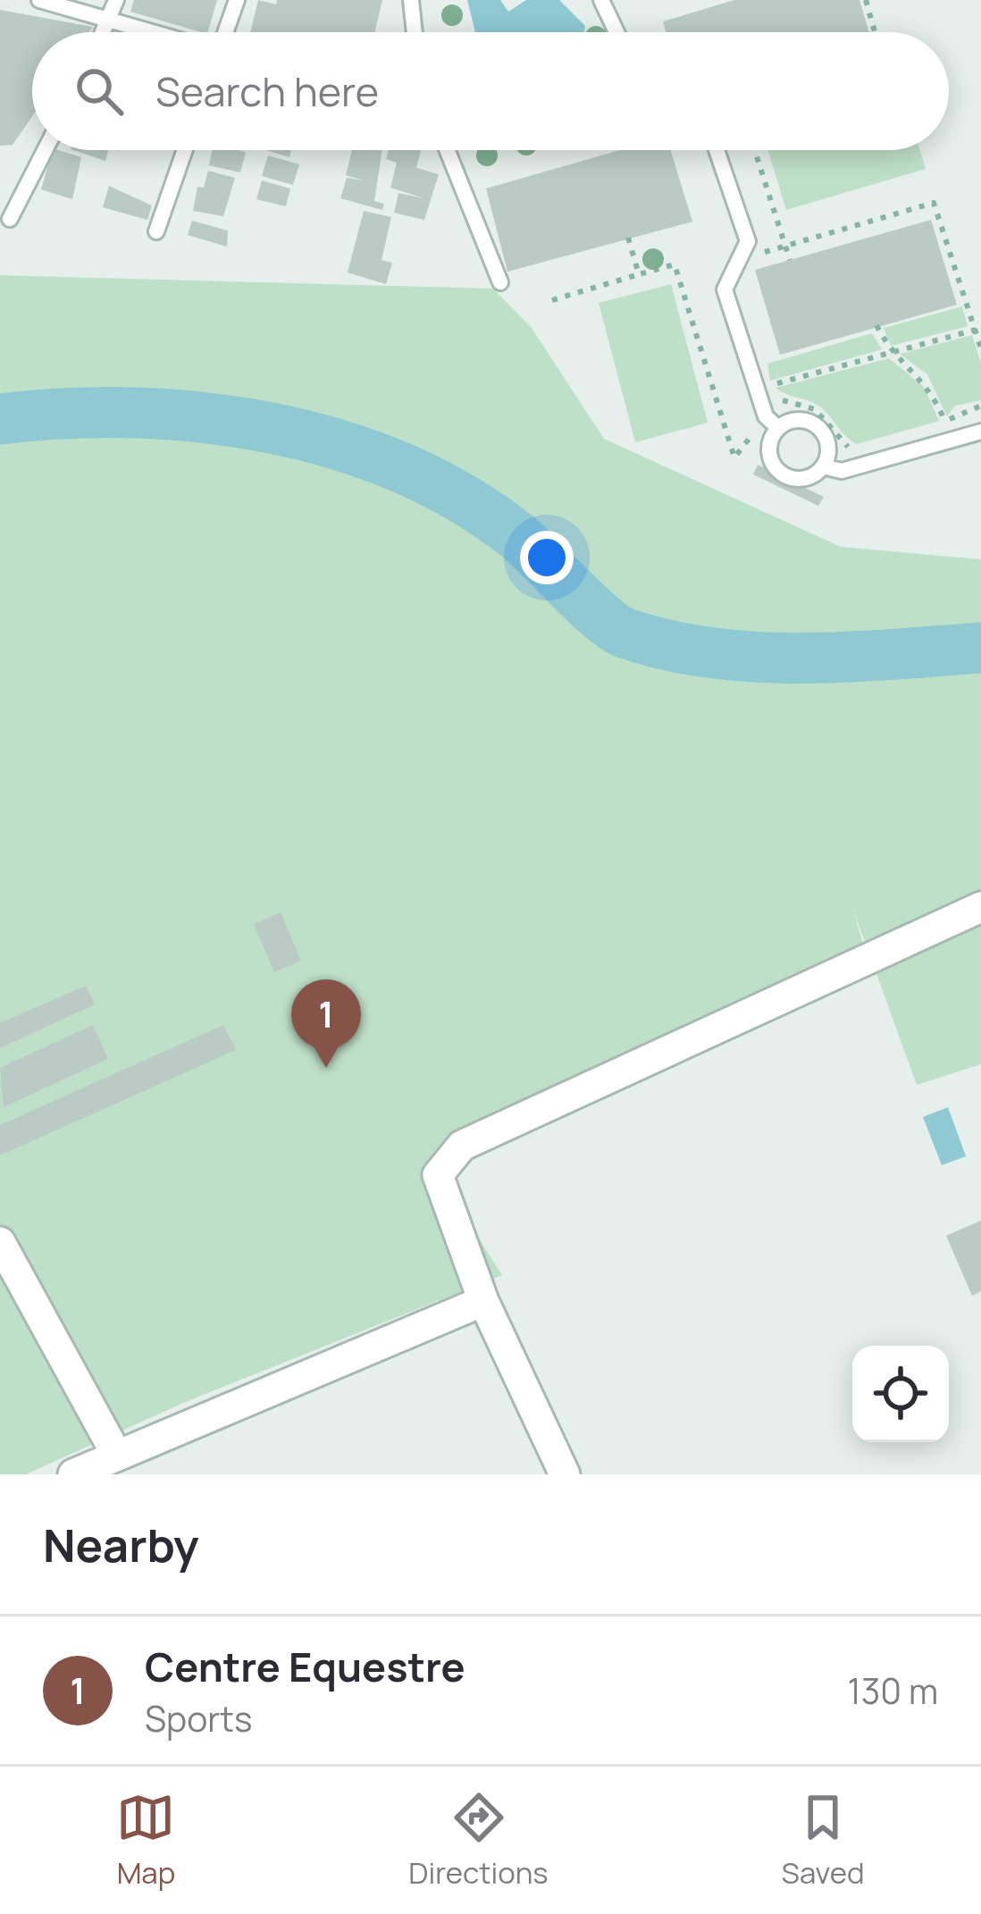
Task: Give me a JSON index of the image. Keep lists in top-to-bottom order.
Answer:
{
  "page": {
    "search": "Search here",
    "pins": "1",
    "heading": "Nearby",
    "list": [
      {
        "mark": "1",
        "name": "Centre Equestre",
        "note": "Sports",
        "value": "130 m"
      }
    ],
    "nav": ["Map", "Directions", "Saved"]
  }
}
